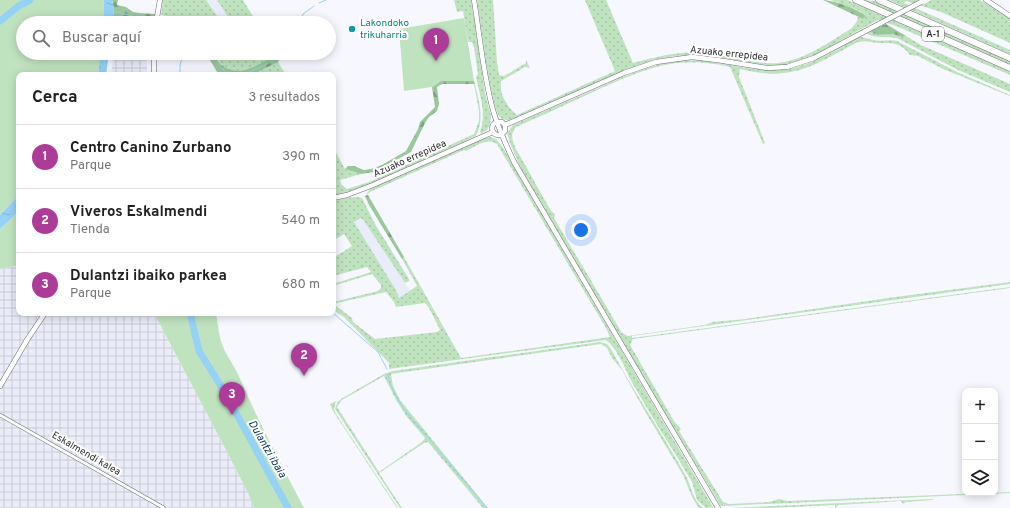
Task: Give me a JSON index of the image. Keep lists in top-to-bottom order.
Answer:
{
  "streets": {
    "highway": ["A-1"],
    "street": ["Azuako errepidea", "Eskalmendi kalea"]
  },
  "water": ["Dulantzi ibaia"],
  "places": ["Lakondoko trikuharria"],
  "page": {
    "search": "Buscar aquí",
    "pins": ["1", "2", "3"],
    "heading": ["Cerca", "3 resultados"],
    "list": [
      {
        "mark": "1",
        "name": "Centro Canino Zurbano",
        "note": "Parque",
        "value": "390 m"
      },
      {
        "mark": "2",
        "name": "Viveros Eskalmendi",
        "note": "Tienda",
        "value": "540 m"
      },
      {
        "mark": "3",
        "name": "Dulantzi ibaiko parkea",
        "note": "Parque",
        "value": "680 m"
      }
    ],
    "map_buttons": ["+", "−"]
  }
}
